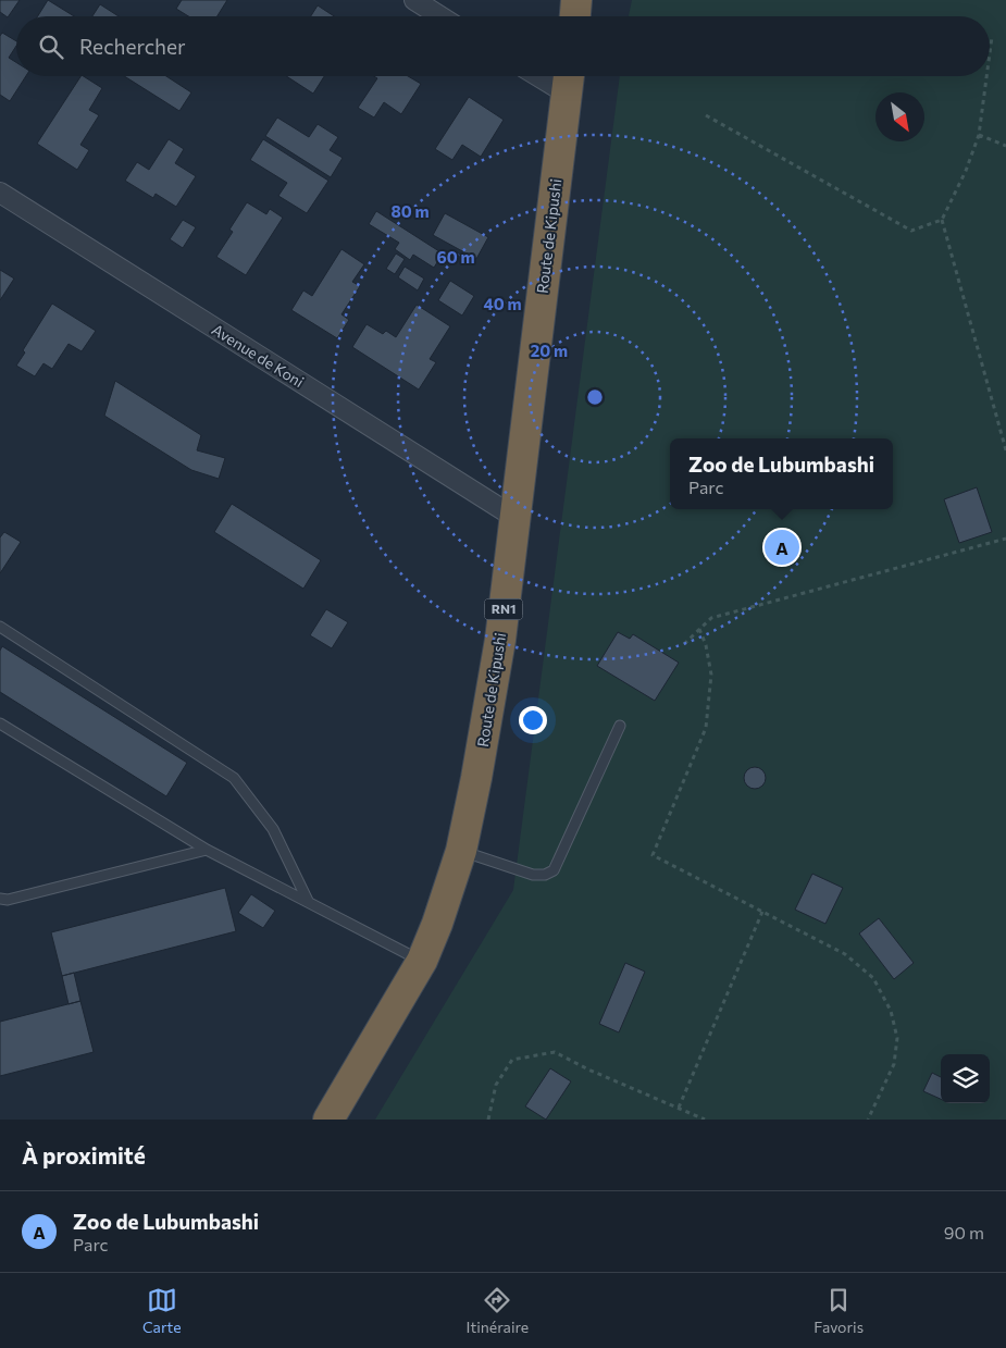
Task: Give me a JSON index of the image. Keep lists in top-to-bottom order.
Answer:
{
  "streets": {
    "highway": ["Route de Kipushi", "RN1"],
    "street": ["Avenue de Koni"]
  },
  "crossings": [
    ["Route de Kipushi", "Avenue de Koni"]
  ],
  "north": "bottom right",
  "page": {
    "search": "Rechercher",
    "popup": ["Zoo de Lubumbashi", "Parc"],
    "pins": "A",
    "heading": "À proximité",
    "list": [
      {
        "mark": "A",
        "name": "Zoo de Lubumbashi",
        "note": "Parc",
        "value": "90 m"
      }
    ],
    "nav": ["Carte", "Itinéraire", "Favoris"]
  },
  "rings": [
    "80 m",
    "60 m",
    "40 m",
    "20 m"
  ]
}
